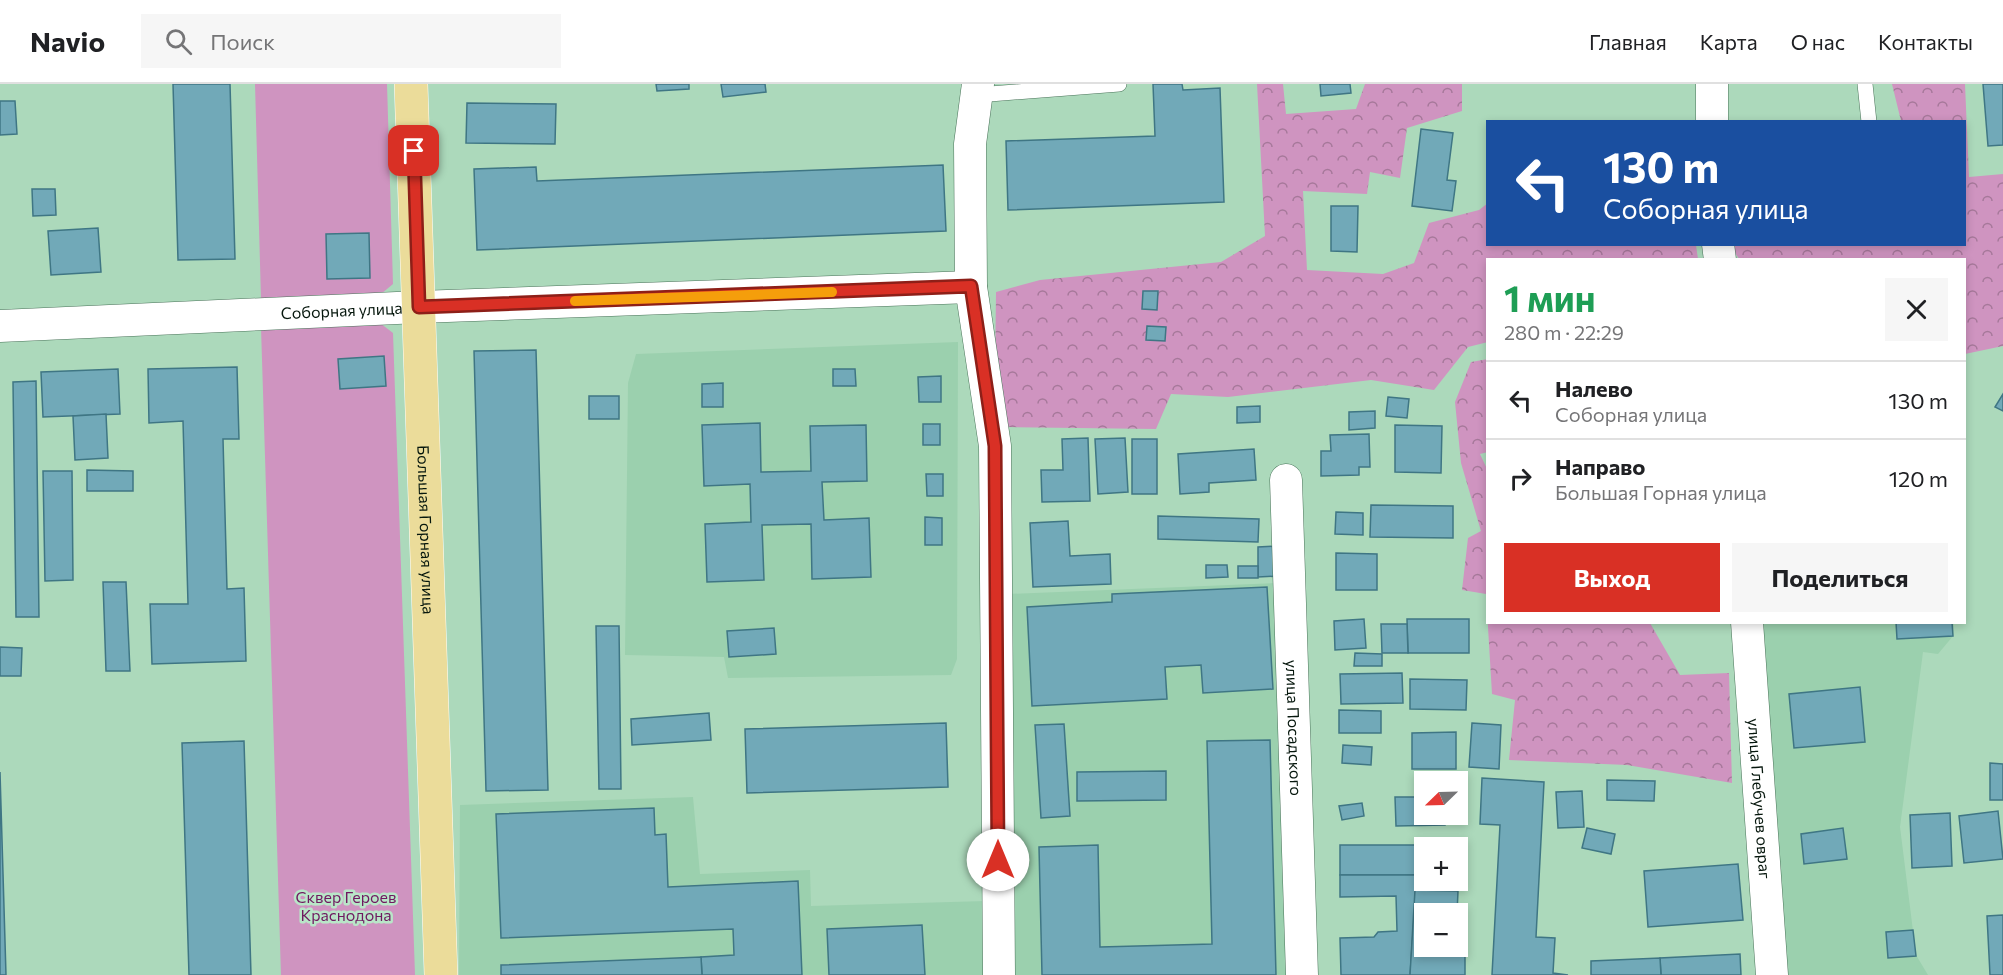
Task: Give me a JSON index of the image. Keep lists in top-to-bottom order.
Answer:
{
  "streets": {
    "main road": ["Большая Горная улица"],
    "street": ["Соборная улица", "улица Посадского", "улица Глебучев овраг"]
  },
  "crossings": [
    ["Соборная улица", "Большая Горная улица"]
  ],
  "parks": ["Сквер Героев Краснодона"],
  "north": "bottom left",
  "page": {
    "header": "Navio",
    "search": "Поиск",
    "nav": [
      "Главная",
      "Карта",
      "О нас",
      "Контакты"
    ],
    "turn": ["130 m", "Соборная улица"],
    "heading": ["1 мин", "280 m · 22:29"],
    "list": [
      {
        "name": "Налево",
        "note": "Соборная улица",
        "value": "130 m"
      },
      {
        "name": "Направо",
        "note": "Большая Горная улица",
        "value": "120 m"
      }
    ],
    "buttons": ["Выход", "Поделиться"],
    "map_buttons": ["+", "−"]
  }
}
